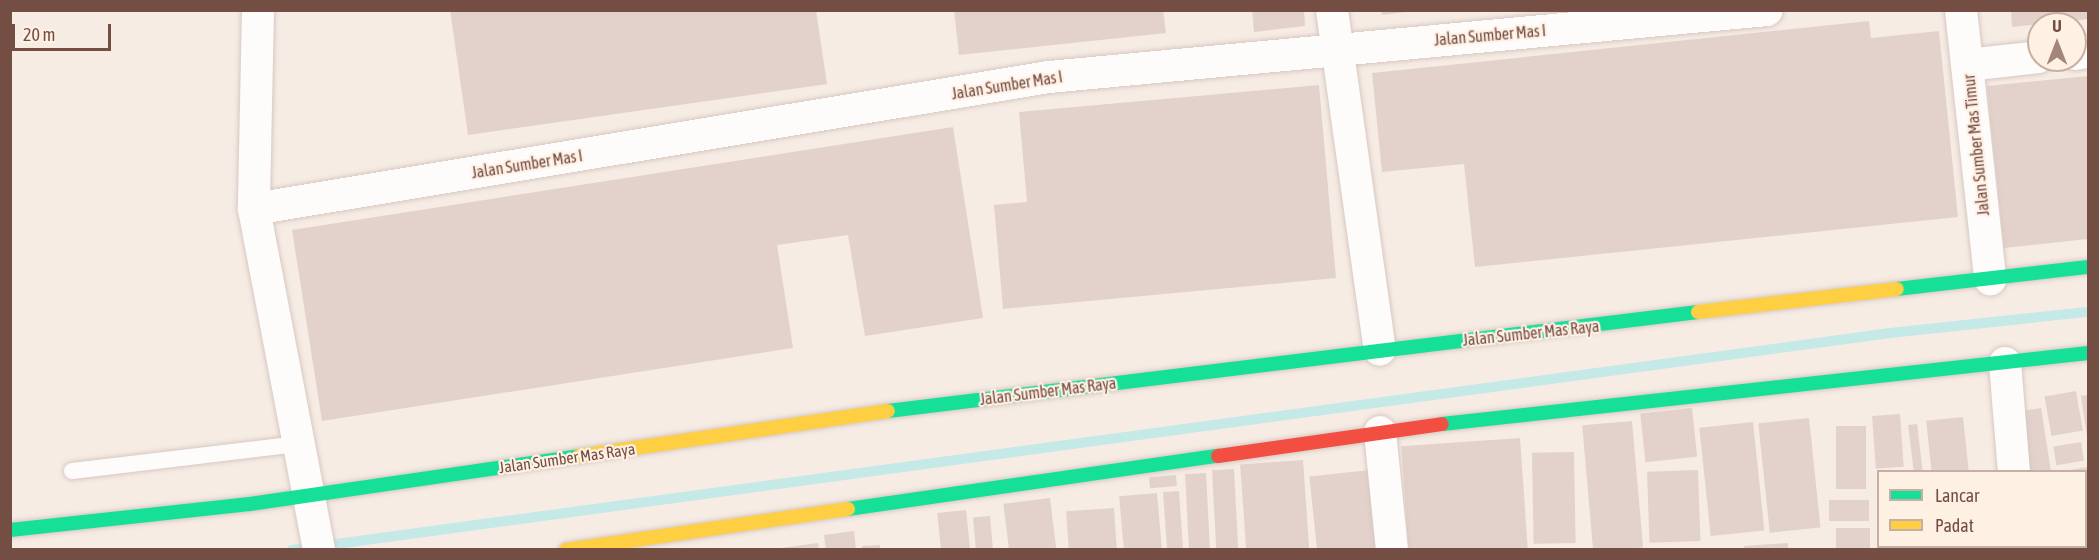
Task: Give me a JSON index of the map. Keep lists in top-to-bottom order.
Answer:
{
  "streets": {
    "street": ["Jalan Sumber Mas I", "Jalan Sumber Mas Timur", "Jalan Sumber Mas Raya"]
  },
  "crossings": [
    ["Jalan Sumber Mas Timur", "Jalan Sumber Mas Raya"]
  ],
  "legend": ["Lancar", "Padat"],
  "scale_bar": "20 m",
  "north": "top"
}
